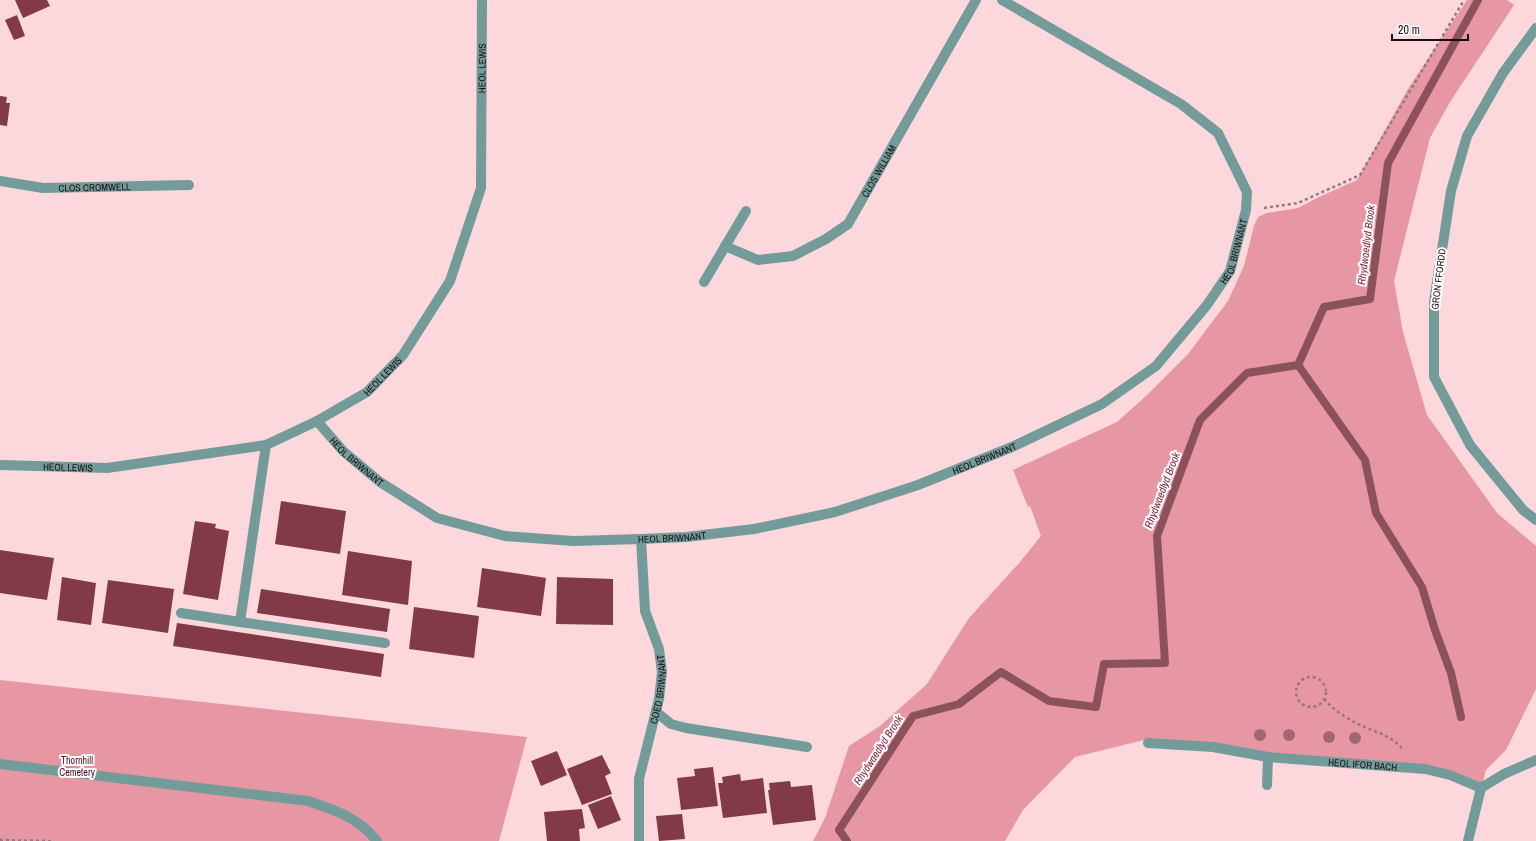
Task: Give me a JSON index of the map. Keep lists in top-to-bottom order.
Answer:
{
  "streets": {
    "street": [
      "HEOL LEWIS",
      "CLOS WILLIAM",
      "CLOS CROMWELL",
      "HEOL BRIWNANT",
      "GRON FFORDD",
      "COED BRIWNANT",
      "HEOL IFOR BACH"
    ]
  },
  "crossings": [
    ["HEOL LEWIS", "HEOL BRIWNANT"],
    ["HEOL BRIWNANT", "COED BRIWNANT"]
  ],
  "water": ["Rhydwaedlyd Brook"],
  "parks": ["Thornhill Cemetery"],
  "scale_bar": "20 m"
}
